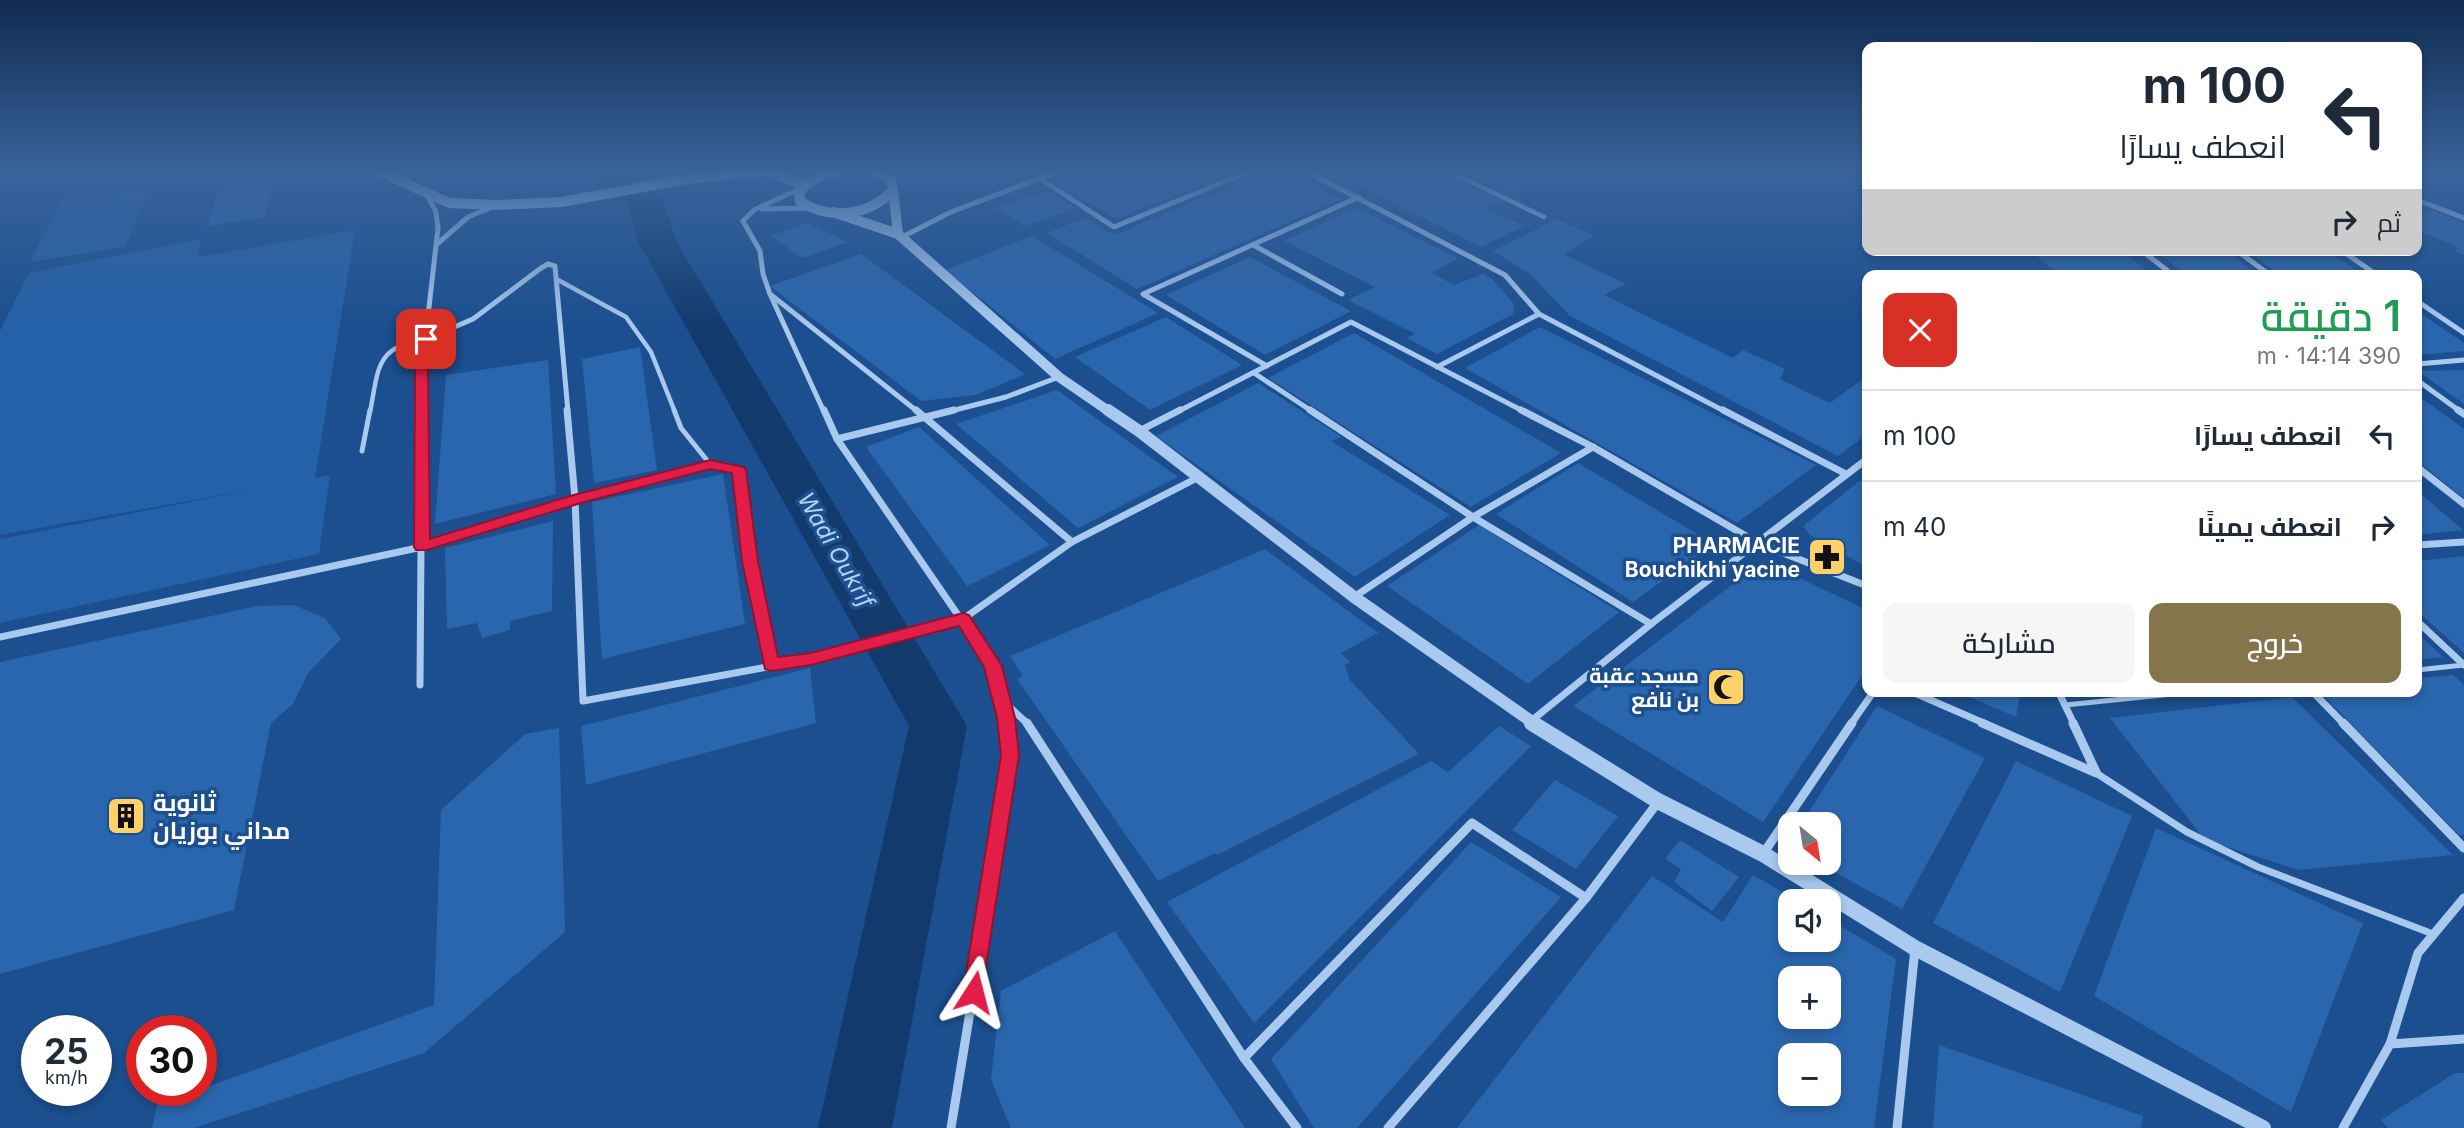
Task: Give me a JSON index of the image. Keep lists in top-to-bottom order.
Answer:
{
  "water": ["Wadi Oukrif"],
  "places": {
    "pharmacy": ["PHARMACIE Bouchikhi yacine"],
    "mosque": ["مسجد عقبة بن نافع"],
    "building": ["ثانوية مداني بوزيان"]
  },
  "north": "bottom right",
  "page": {
    "turn": ["100 m", "انعطف يسارًا"],
    "then": "ثم",
    "heading": ["1 دقيقة", "390 m · 14:14"],
    "list": [
      {
        "name": "انعطف يسارًا",
        "value": "100 m"
      },
      {
        "name": "انعطف يمينًا",
        "value": "40 m"
      }
    ],
    "buttons": ["خروج", "مشاركة"],
    "map_buttons": ["+", "−"],
    "speed": "25 km/h",
    "limit": "30"
  }
}
